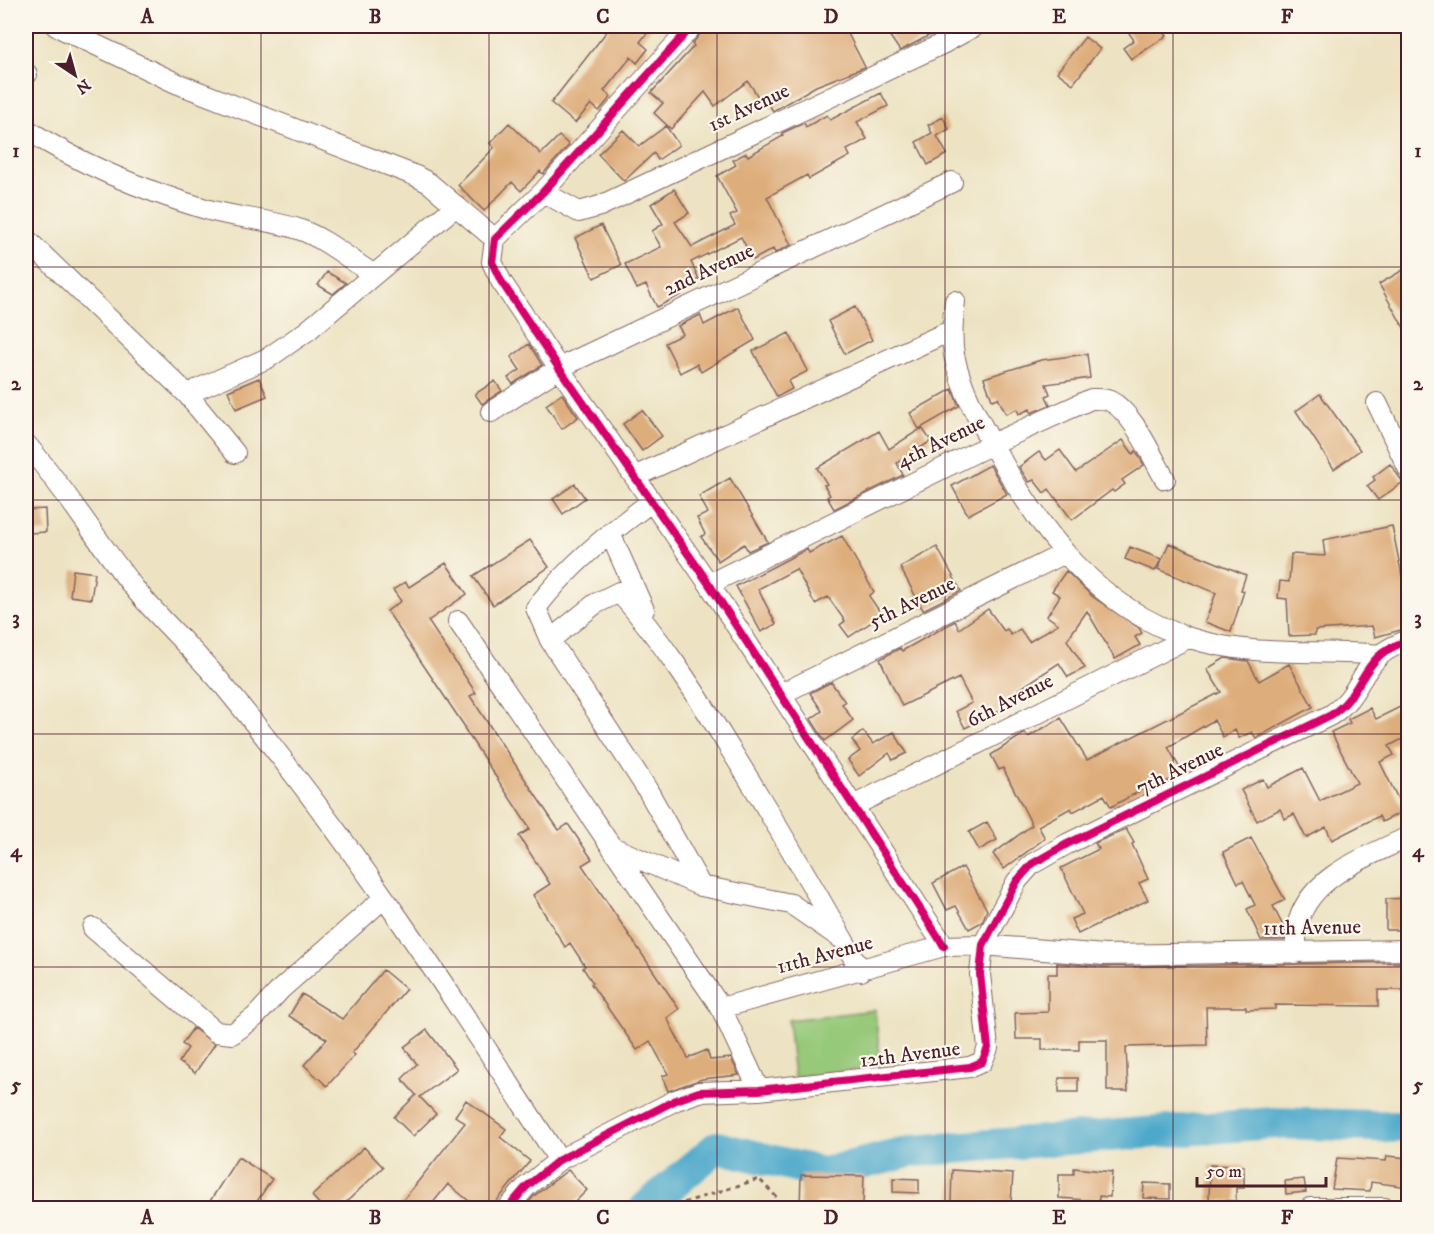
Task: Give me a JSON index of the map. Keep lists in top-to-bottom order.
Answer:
{
  "streets": {
    "street": [
      "1st Avenue",
      "2nd Avenue",
      "4th Avenue",
      "5th Avenue",
      "6th Avenue",
      "7th Avenue",
      "11th Avenue",
      "12th Avenue"
    ]
  },
  "crossings": [
    ["7th Avenue", "11th Avenue"],
    ["7th Avenue", "12th Avenue"],
    ["11th Avenue", "12th Avenue"]
  ],
  "scale_bar": "50 m",
  "north": "bottom right",
  "grid": {
    "columns": [
      "A",
      "B",
      "C",
      "D",
      "E",
      "F"
    ],
    "rows": [
      "1",
      "2",
      "3",
      "4",
      "5"
    ]
  }
}
